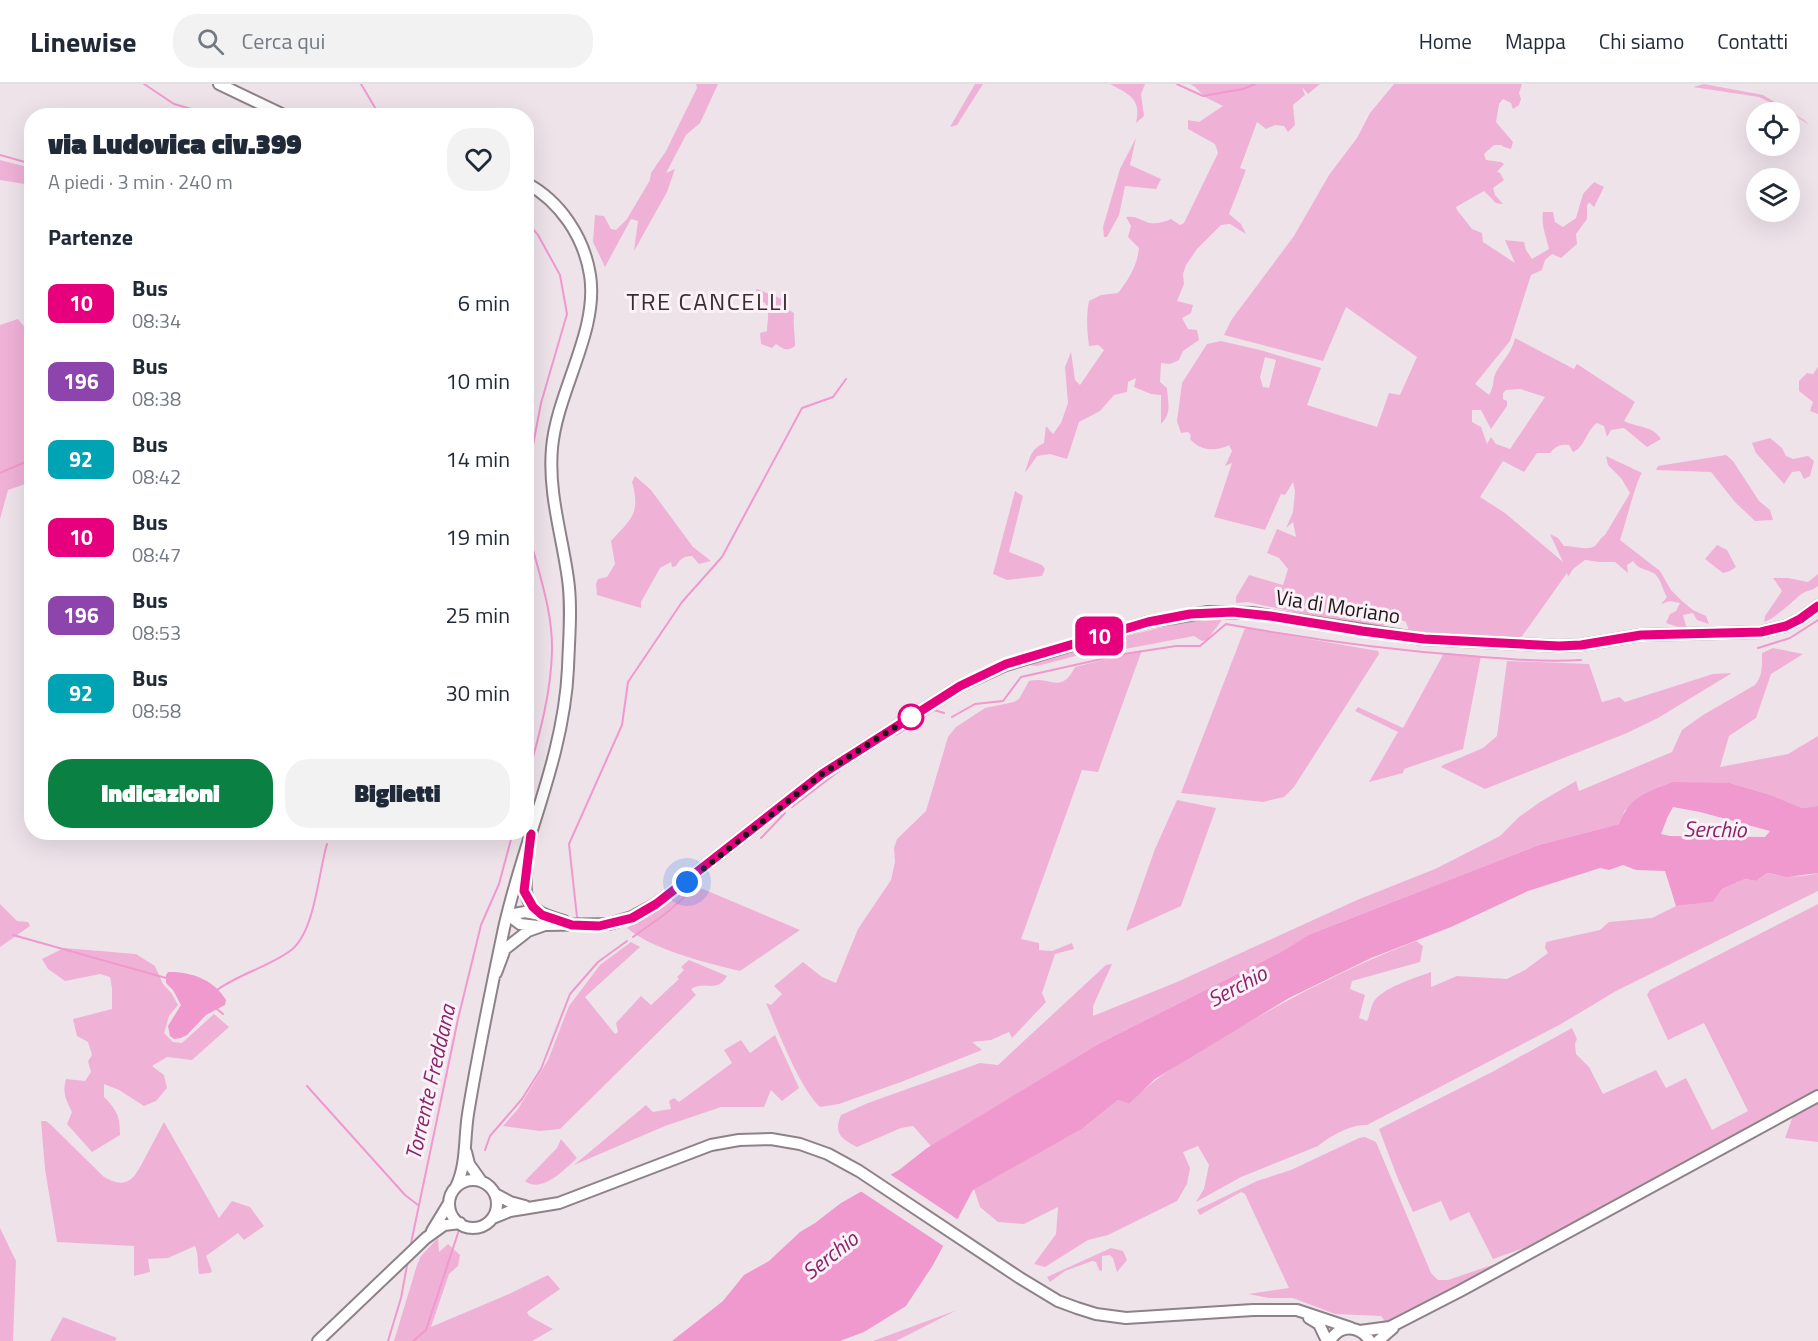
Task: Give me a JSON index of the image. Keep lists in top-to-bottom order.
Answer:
{
  "streets": {
    "main road": ["Via di Moriano"]
  },
  "districts": ["TRE CANCELLI"],
  "water": ["Serchio", "Torrente Freddana"],
  "lines": ["bus line 10"],
  "page": {
    "header": "Linewise",
    "search": "Cerca qui",
    "nav": [
      "Home",
      "Mappa",
      "Chi siamo",
      "Contatti"
    ],
    "on_map": "10",
    "heading": [
      ["via Ludovica civ.399", "A piedi · 3 min · 240 m"],
      "Partenze"
    ],
    "list": [
      {
        "mark": "10",
        "name": "Bus",
        "note": "08:34",
        "value": "6 min"
      },
      {
        "mark": "196",
        "name": "Bus",
        "note": "08:38",
        "value": "10 min"
      },
      {
        "mark": "92",
        "name": "Bus",
        "note": "08:42",
        "value": "14 min"
      },
      {
        "mark": "10",
        "name": "Bus",
        "note": "08:47",
        "value": "19 min"
      },
      {
        "mark": "196",
        "name": "Bus",
        "note": "08:53",
        "value": "25 min"
      },
      {
        "mark": "92",
        "name": "Bus",
        "note": "08:58",
        "value": "30 min"
      }
    ],
    "buttons": ["Indicazioni", "Biglietti"]
  }
}
